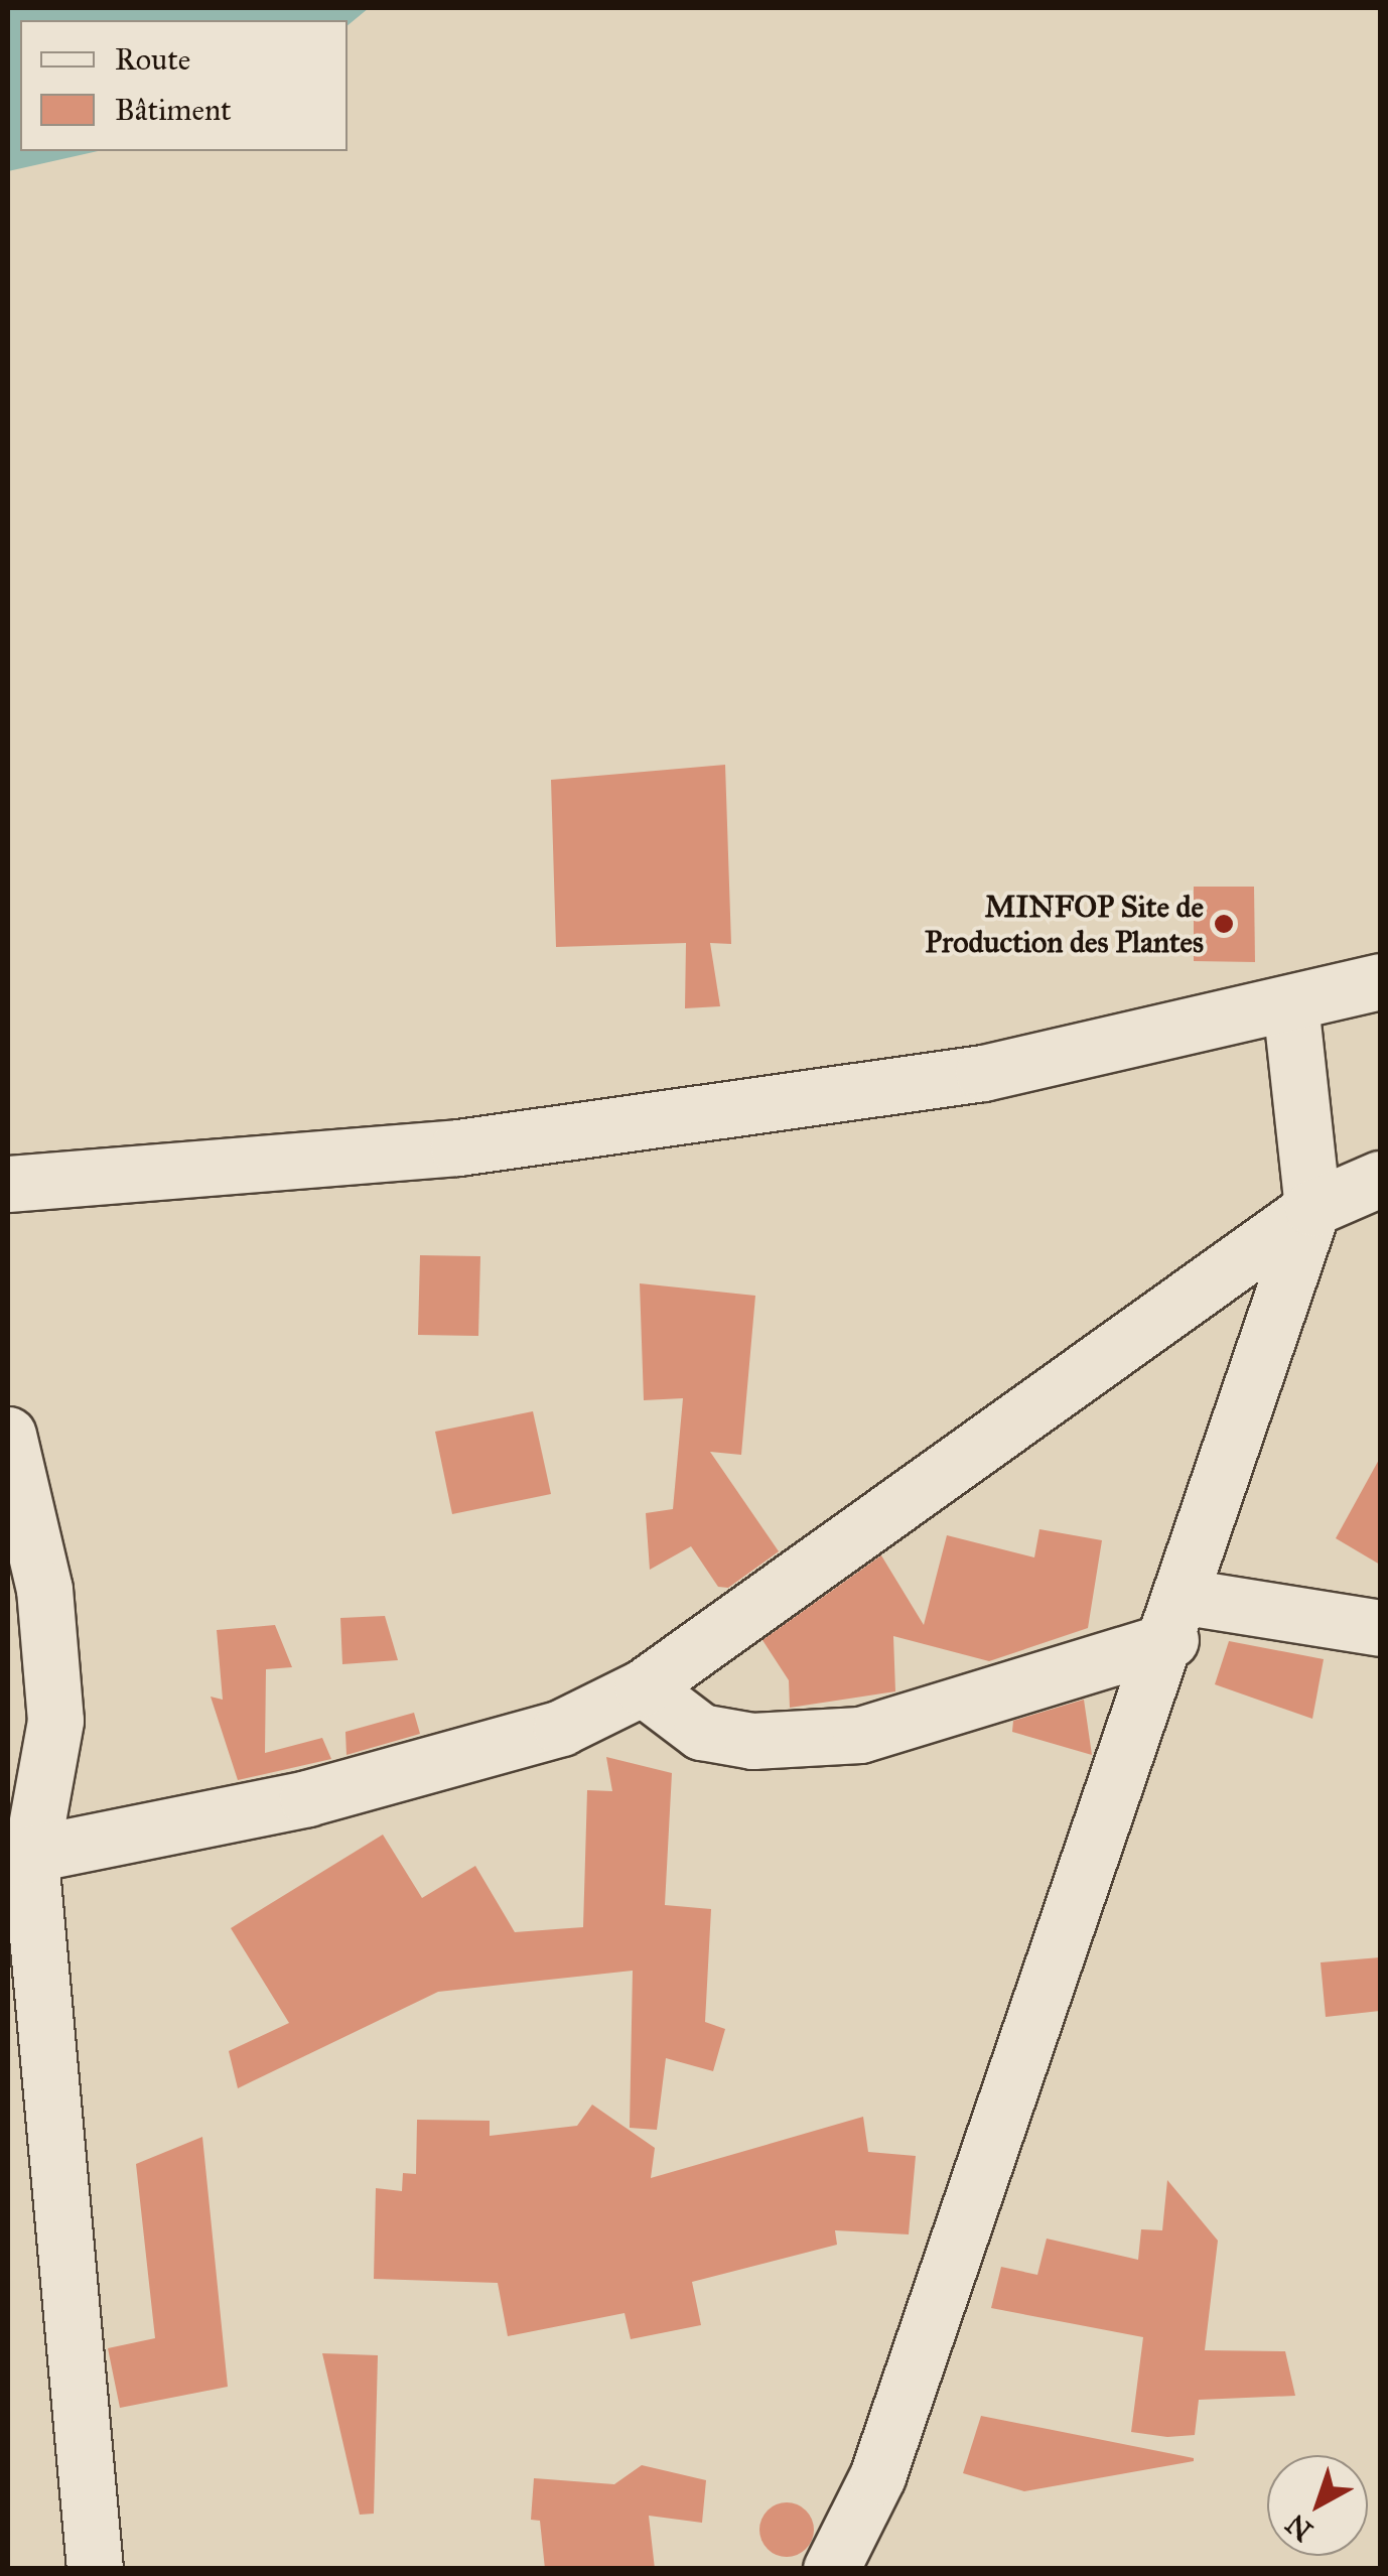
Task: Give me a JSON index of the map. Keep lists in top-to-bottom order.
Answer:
{
  "places": ["MINFOP Site de Production des Plantes"],
  "legend": ["Route", "Bâtiment"],
  "north": "bottom left"
}
